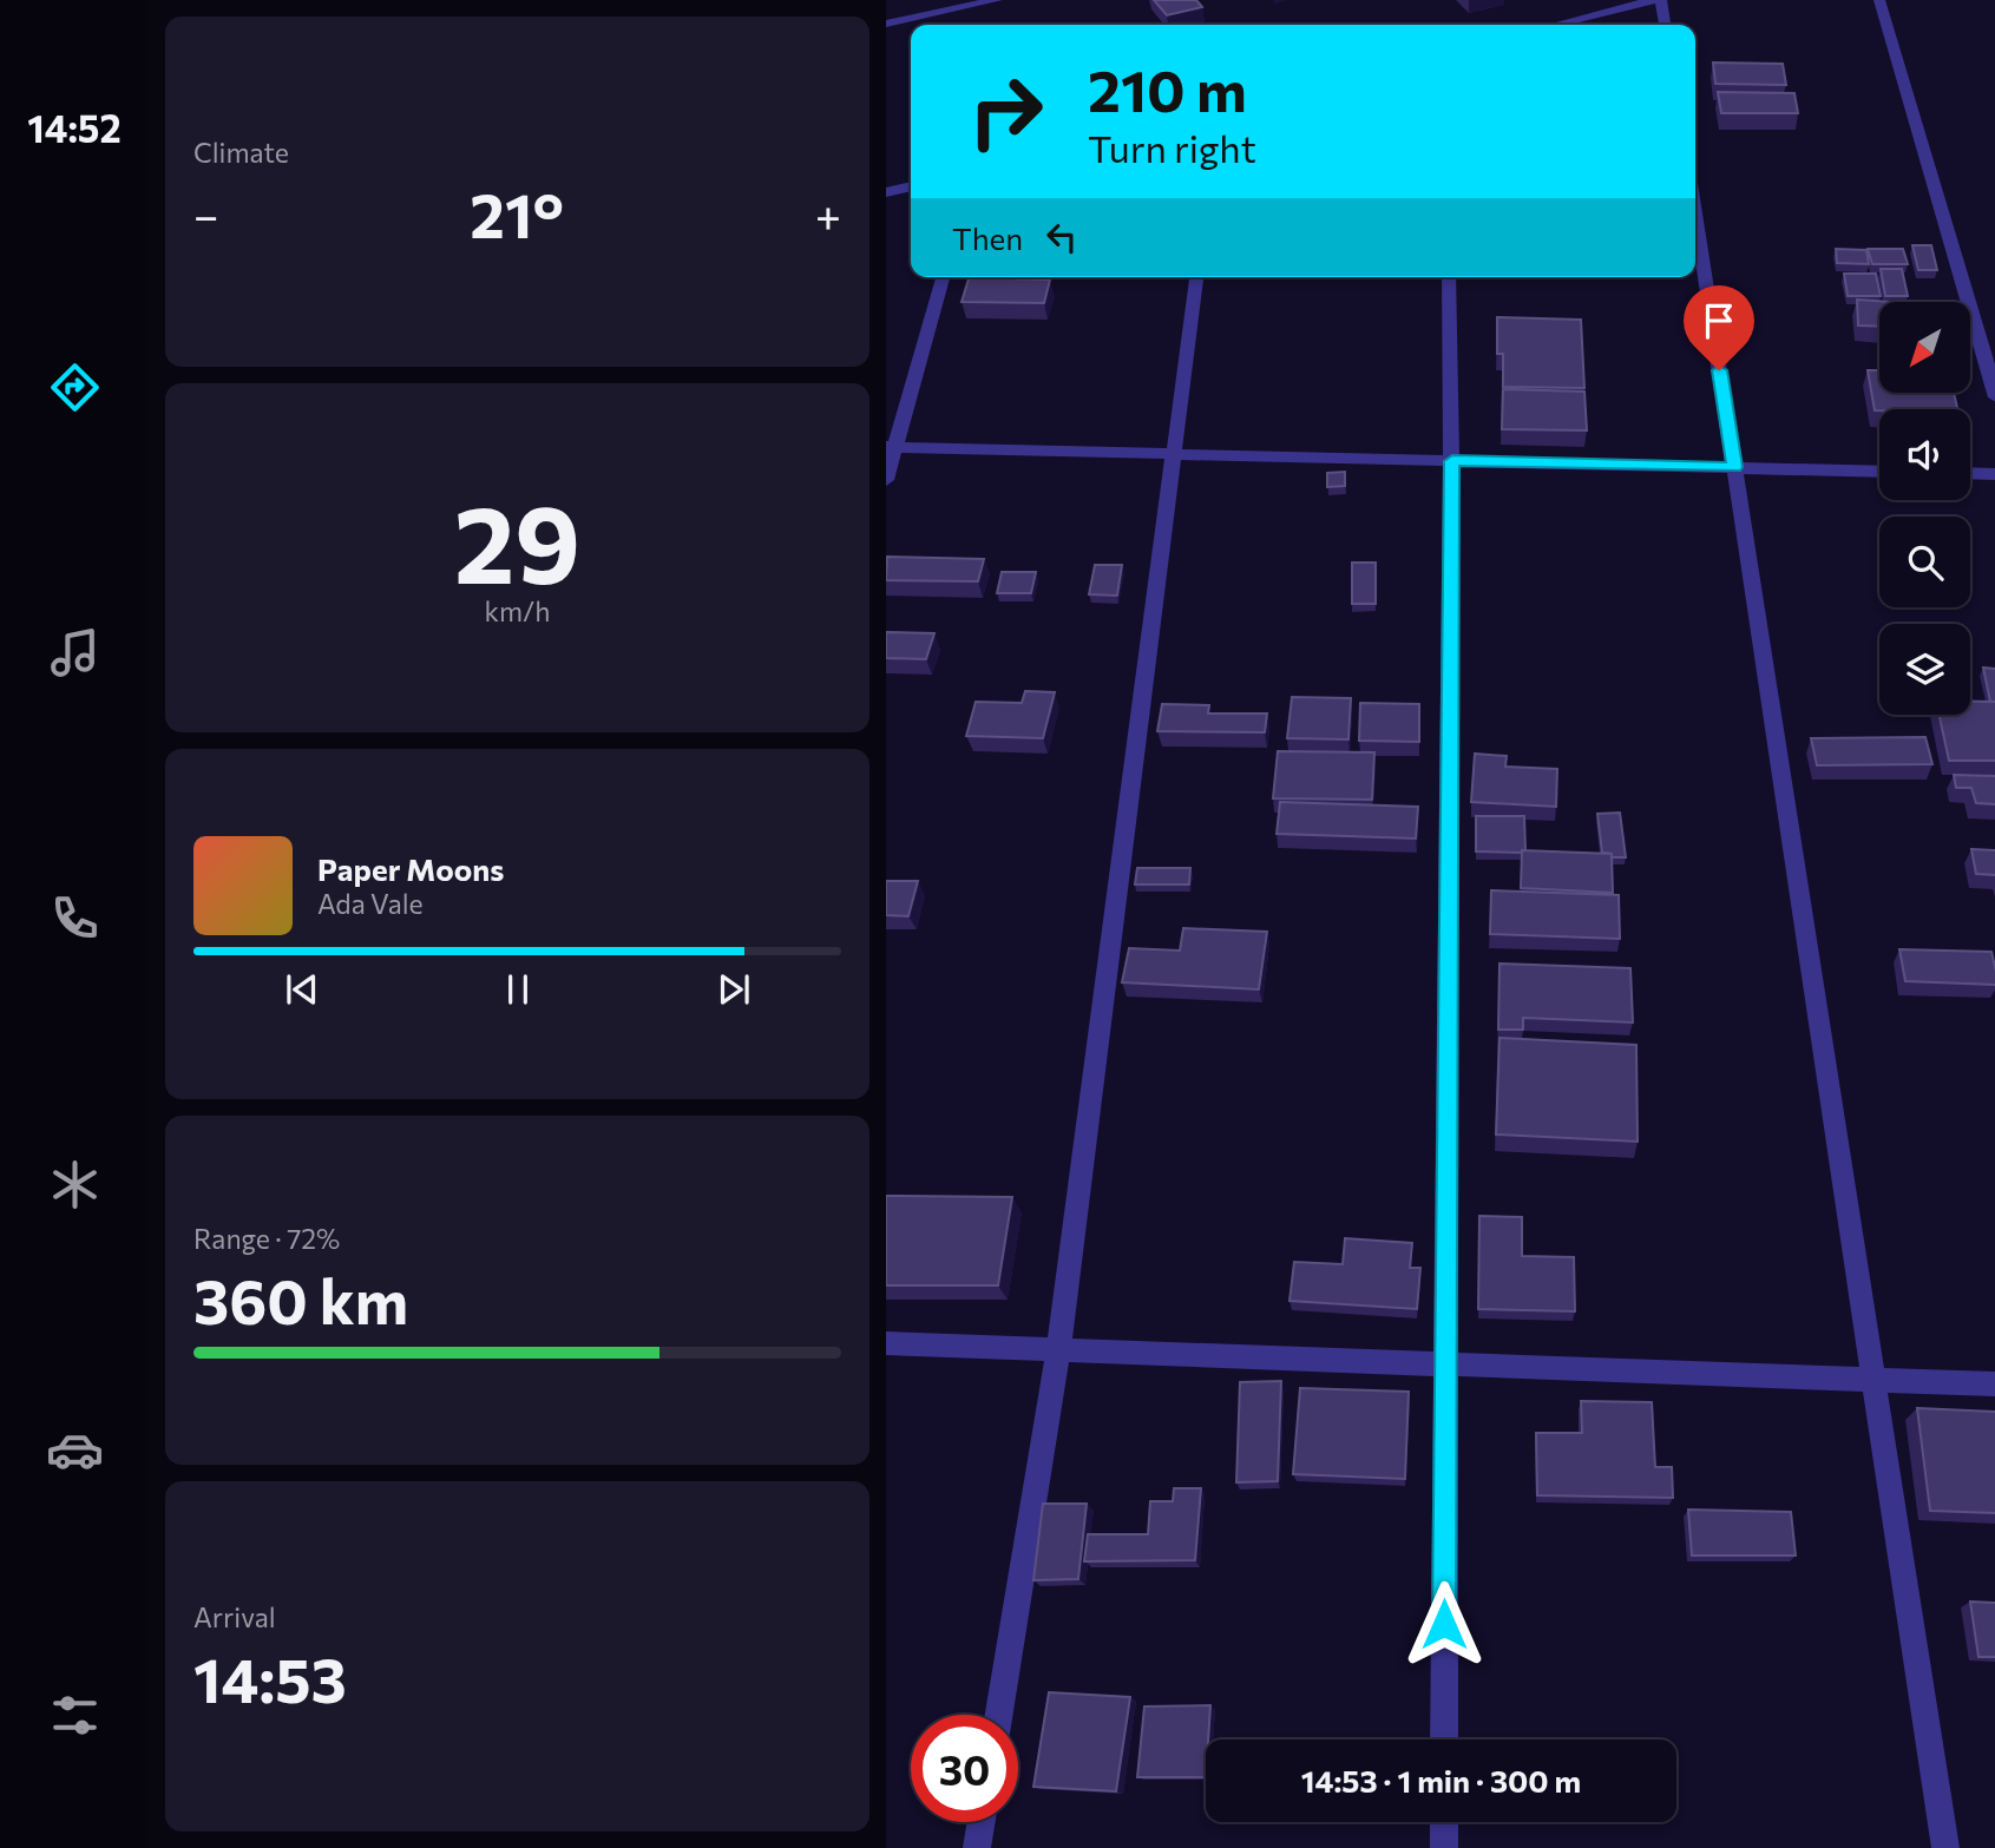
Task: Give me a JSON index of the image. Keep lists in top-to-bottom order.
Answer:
{
  "north": "bottom left",
  "page": {
    "tabs": "14:52",
    "tile": [
      "Climate",
      ["29", "km/h"],
      ["Range · 72%", "360 km"],
      ["Arrival", "14:53"]
    ],
    "turn": ["210 m", "Turn right"],
    "heat": ["−", "21°", "+"],
    "then": "Then",
    "song": ["Paper Moons", "Ada Vale"],
    "limit": "30",
    "trip": "14:53 · 1 min · 300 m"
  }
}
